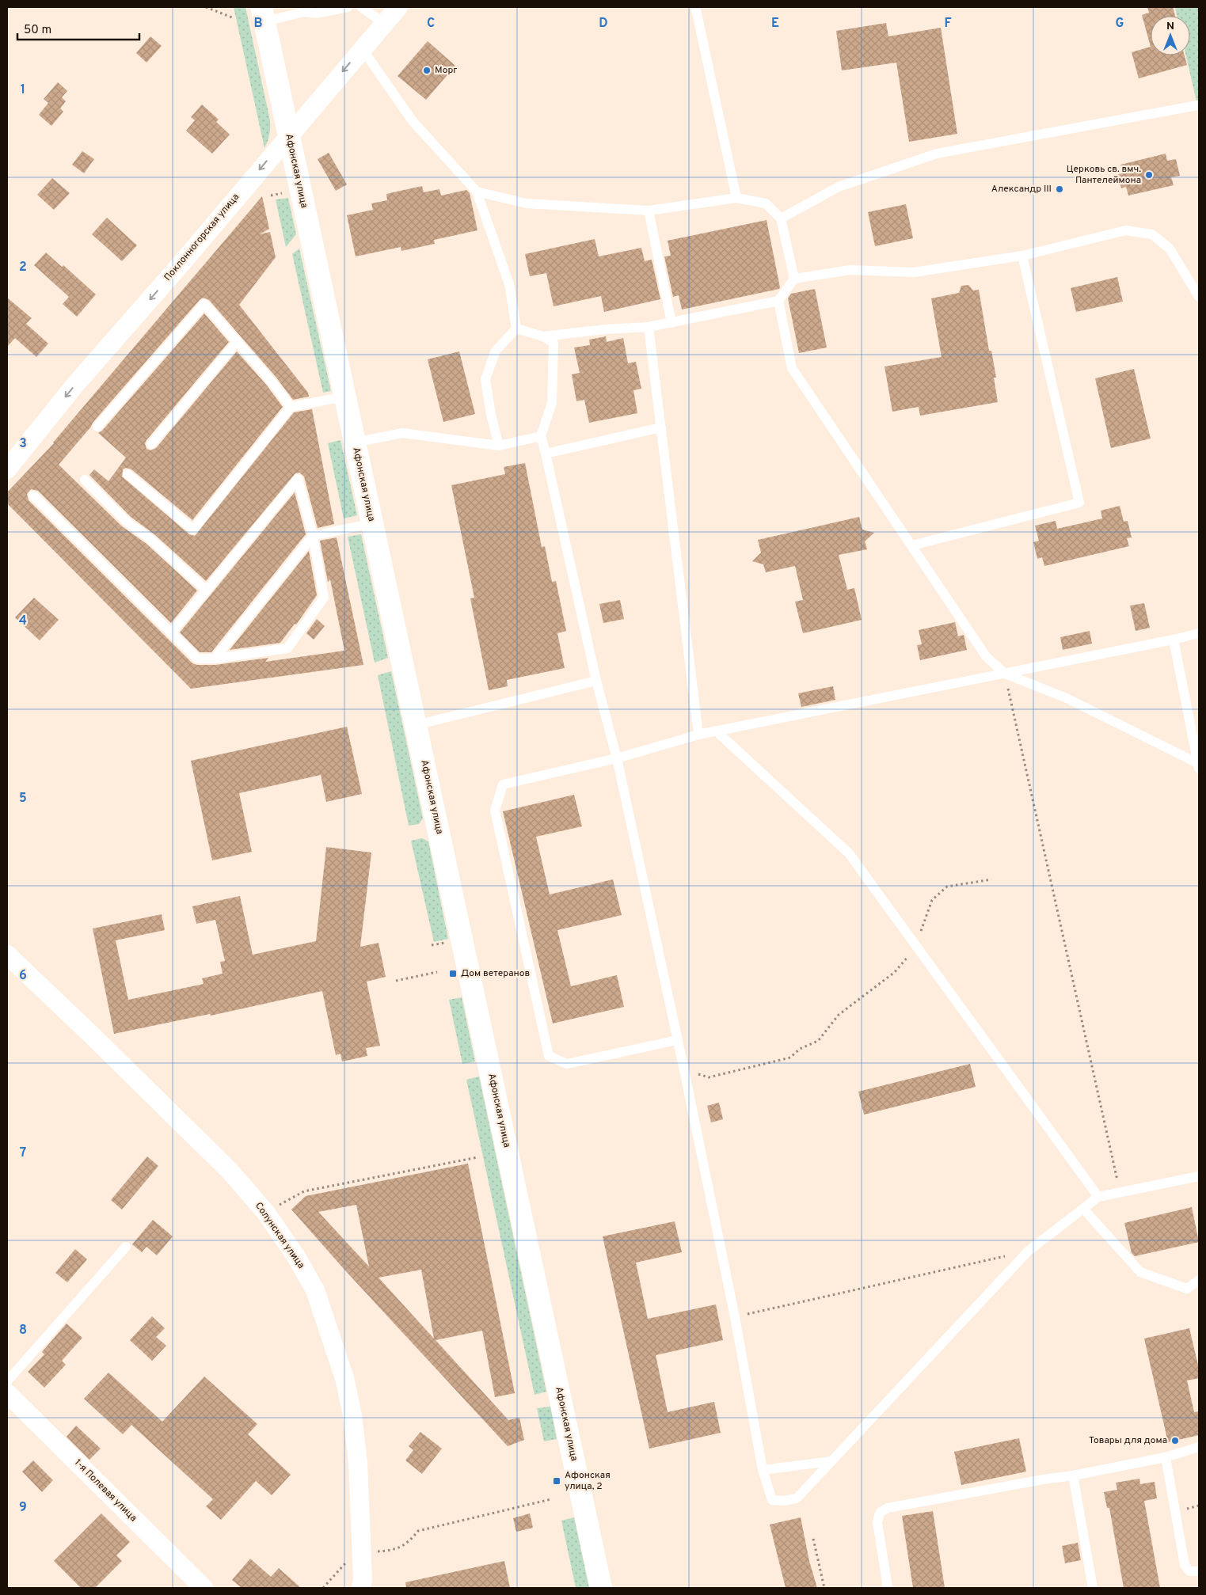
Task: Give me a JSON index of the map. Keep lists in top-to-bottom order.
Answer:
{
  "streets": {
    "street": [
      "Афонская улица",
      "Поклонногорская улица",
      "Солунская улица",
      "1-я Полевая улица"
    ]
  },
  "crossings": [
    ["Афонская улица", "Поклонногорская улица"]
  ],
  "one_way": ["Поклонногорская улица"],
  "places": {
    "other": [
      "Морг",
      "Церковь св. вмч. Пантелеймона",
      "Александр III",
      "Товары для дома"
    ],
    "transit": ["Дом ветеранов", "Афонская улица, 2"]
  },
  "scale_bar": "50 m",
  "north": "top",
  "grid": {
    "columns": [
      "B",
      "C",
      "D",
      "E",
      "F",
      "G"
    ],
    "rows": [
      "1",
      "2",
      "3",
      "4",
      "5",
      "6",
      "7",
      "8",
      "9"
    ]
  }
}
